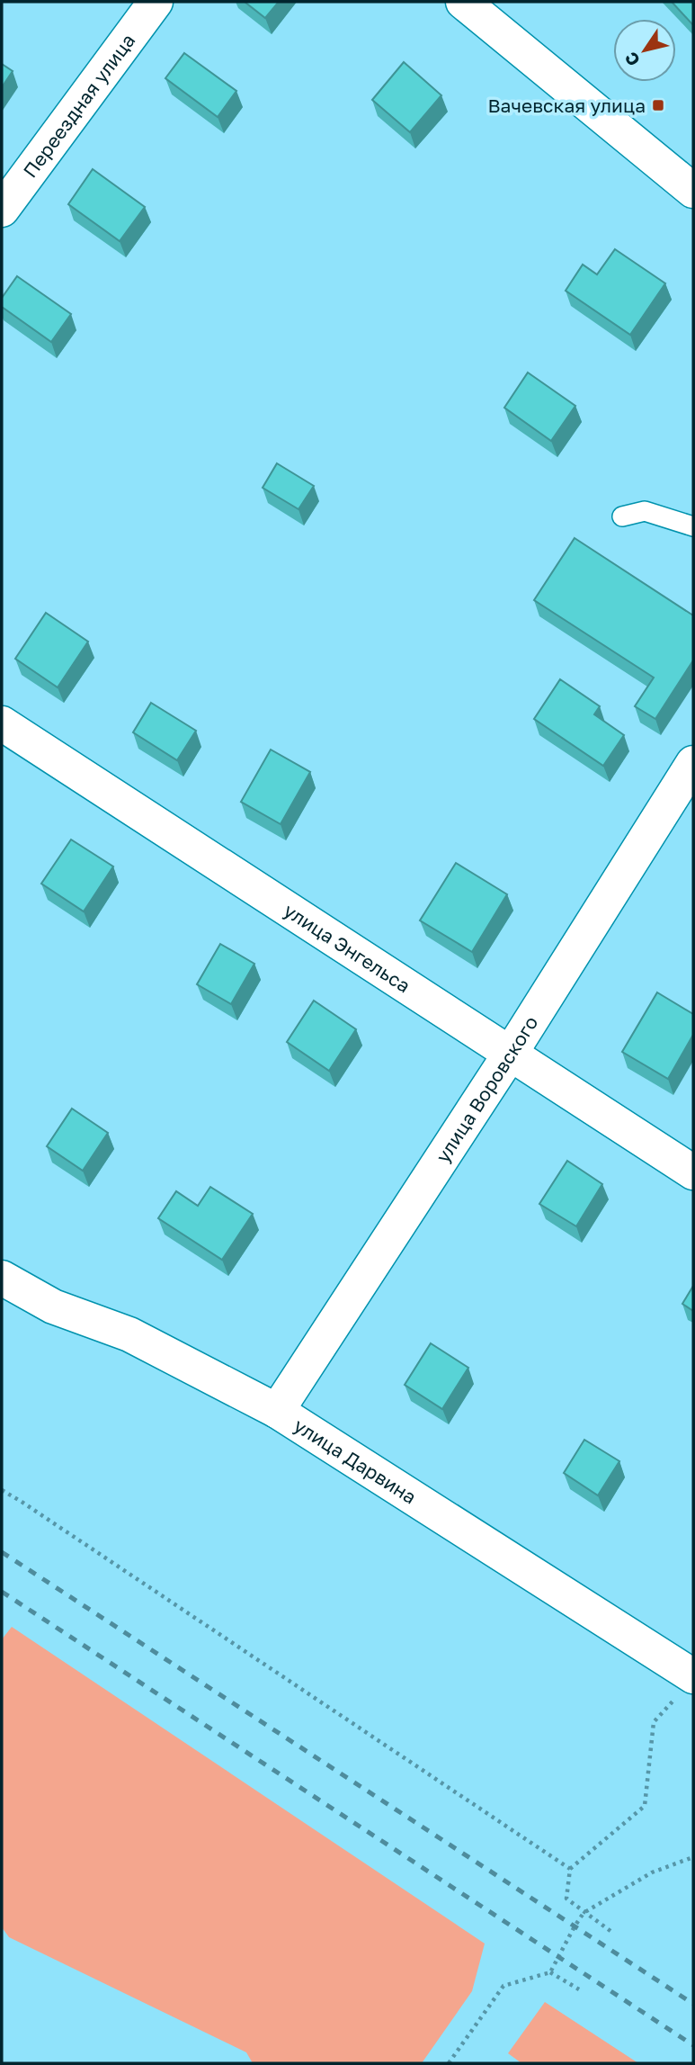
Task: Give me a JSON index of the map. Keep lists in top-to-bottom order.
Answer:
{
  "streets": {
    "street": [
      "Переездная улица",
      "улица Энгельса",
      "улица Воровского",
      "улица Дарвина"
    ]
  },
  "crossings": [
    ["улица Энгельса", "улица Воровского"],
    ["улица Воровского", "улица Дарвина"]
  ],
  "places": {
    "transit": ["Вачевская улица"]
  },
  "north": "bottom left"
}
